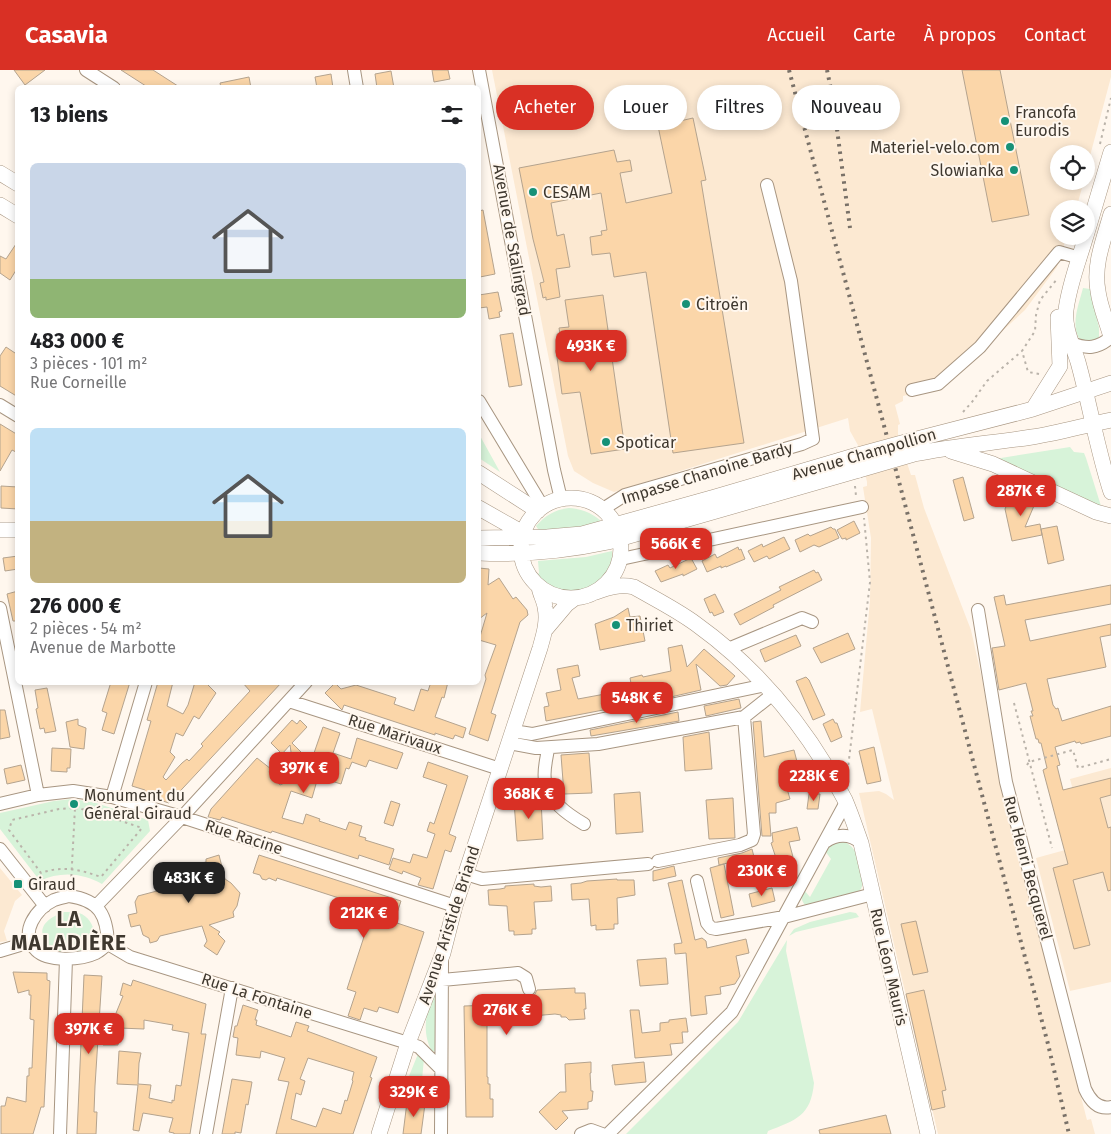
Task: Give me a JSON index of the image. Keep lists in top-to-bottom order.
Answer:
{
  "streets": {
    "main road": ["Avenue Champollion", "Avenue Aristide Briand", "Rue Léon Mauris"],
    "street": [
      "Avenue de Stalingrad",
      "Impasse Chanoine Bardy",
      "Rue Marivaux",
      "Rue Racine",
      "Rue Henri Becquerel",
      "Rue La Fontaine"
    ]
  },
  "crossings": [
    ["Rue Marivaux", "Avenue Aristide Briand"],
    ["Rue Racine", "Avenue Aristide Briand"],
    ["Avenue Aristide Briand", "Rue La Fontaine"]
  ],
  "districts": ["LA MALADIÈRE"],
  "places": {
    "other": [
      "Francofa Eurodis",
      "Materiel-velo.com",
      "Slowianka",
      "CESAM",
      "Citroën",
      "Spoticar",
      "Thiriet",
      "Monument du Général Giraud"
    ],
    "transit": ["Giraud"]
  },
  "page": {
    "header": "Casavia",
    "nav": [
      "Accueil",
      "Carte",
      "À propos",
      "Contact"
    ],
    "chip": [
      "Acheter",
      "Louer",
      "Filtres",
      "Nouveau"
    ],
    "heading": "13 biens",
    "list": [
      {
        "name": "483 000 €",
        "note": "3 pièces · 101 m² · Rue Corneille"
      },
      {
        "name": "276 000 €",
        "note": "2 pièces · 54 m² · Avenue de Marbotte"
      }
    ],
    "price": [
      "493K €",
      "287K €",
      "566K €",
      "548K €",
      "397K €",
      "228K €",
      "368K €",
      "230K €",
      "483K €",
      "212K €",
      "276K €",
      "397K €",
      "329K €"
    ]
  }
}
